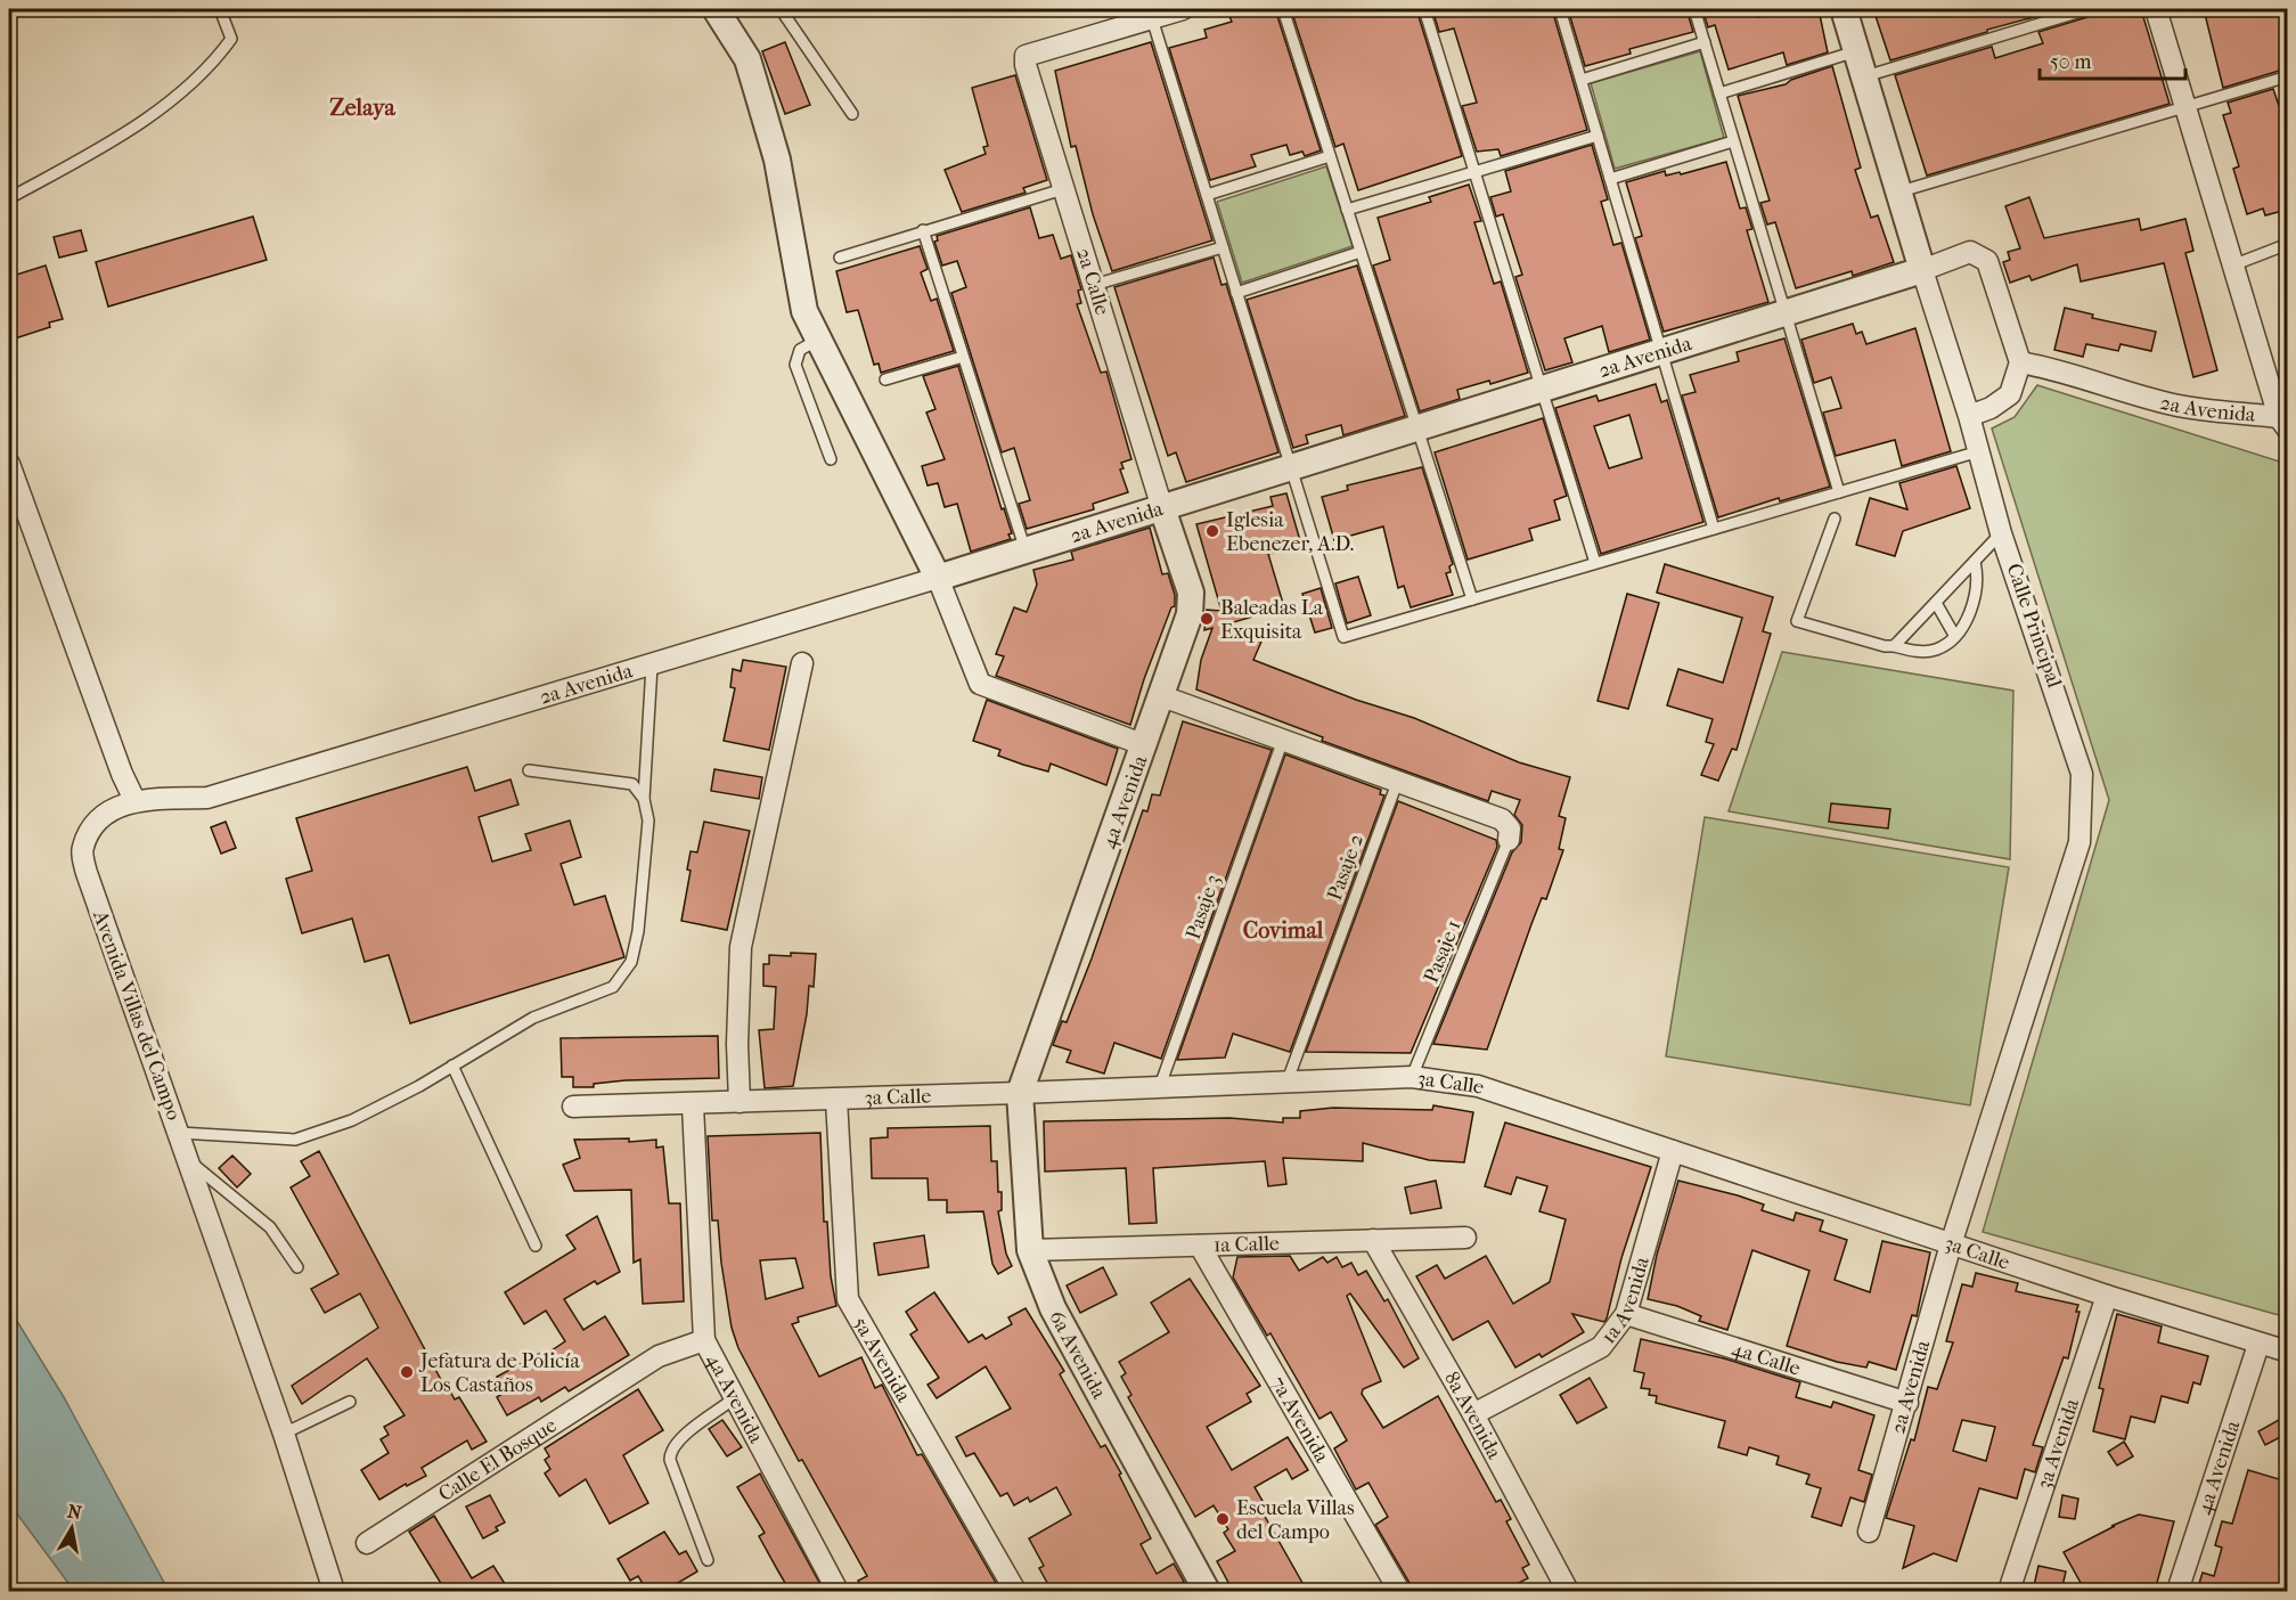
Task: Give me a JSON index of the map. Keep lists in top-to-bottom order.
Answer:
{
  "streets": {
    "street": [
      "2a Calle",
      "2a Avenida",
      "Calle Principal",
      "4a Avenida",
      "Avenida Villas del Campo",
      "3a Calle",
      "1a Calle",
      "1a Avenida",
      "6a Avenida",
      "5a Avenida",
      "4a Calle",
      "8a Avenida",
      "7a Avenida",
      "3a Avenida",
      "Calle El Bosque"
    ],
    "lane": ["Pasaje 2", "Pasaje 3", "Pasaje 1"]
  },
  "crossings": [
    ["2a Calle", "2a Avenida"],
    ["2a Calle", "4a Avenida"],
    ["2a Avenida", "Calle Principal"],
    ["2a Avenida", "4a Avenida"],
    ["2a Avenida", "Avenida Villas del Campo"],
    ["2a Avenida", "3a Calle"],
    ["2a Avenida", "4a Calle"],
    ["Calle Principal", "3a Calle"],
    ["4a Avenida", "3a Calle"],
    ["4a Avenida", "6a Avenida"],
    ["4a Avenida", "Calle El Bosque"],
    ["Pasaje 2", "3a Calle"],
    ["Pasaje 3", "3a Calle"],
    ["Pasaje 1", "3a Calle"],
    ["3a Calle", "1a Avenida"],
    ["3a Calle", "6a Avenida"],
    ["3a Calle", "5a Avenida"],
    ["3a Calle", "3a Avenida"],
    ["1a Calle", "6a Avenida"],
    ["1a Calle", "8a Avenida"],
    ["1a Calle", "7a Avenida"],
    ["1a Avenida", "4a Calle"],
    ["1a Avenida", "8a Avenida"]
  ],
  "districts": ["Zelaya", "Covimal"],
  "places": [
    "Iglesia Ebenezer, A.D.",
    "Baleadas La Exquisita",
    "Jefatura de Policía Los Castaños",
    "Escuela Villas del Campo"
  ],
  "scale_bar": "50 m",
  "north": "top"
}
